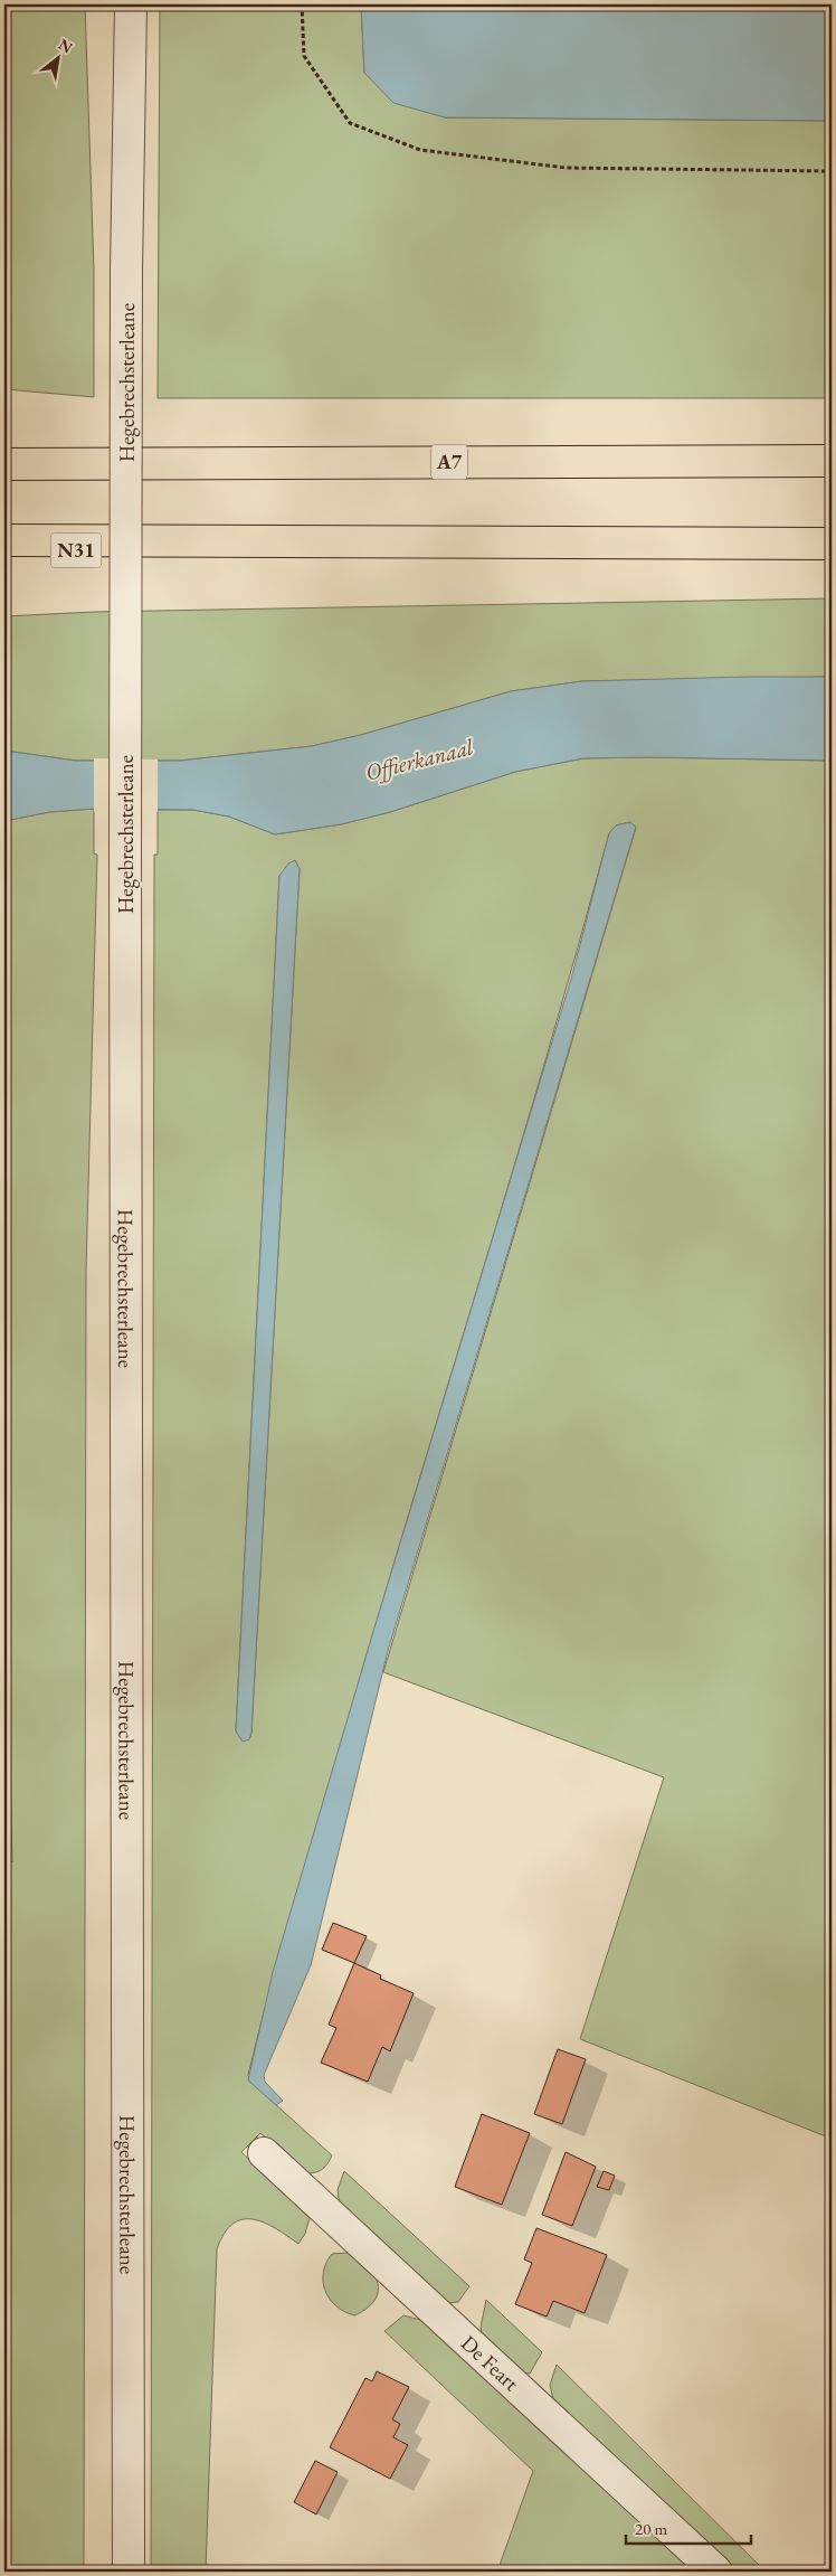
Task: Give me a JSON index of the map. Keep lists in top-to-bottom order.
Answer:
{
  "streets": {
    "highway": ["A7", "N31"],
    "street": ["Hegebrechsterleane", "De Feart"]
  },
  "water": ["Offierkanaal"],
  "scale_bar": "20 m",
  "north": "top right"
}
